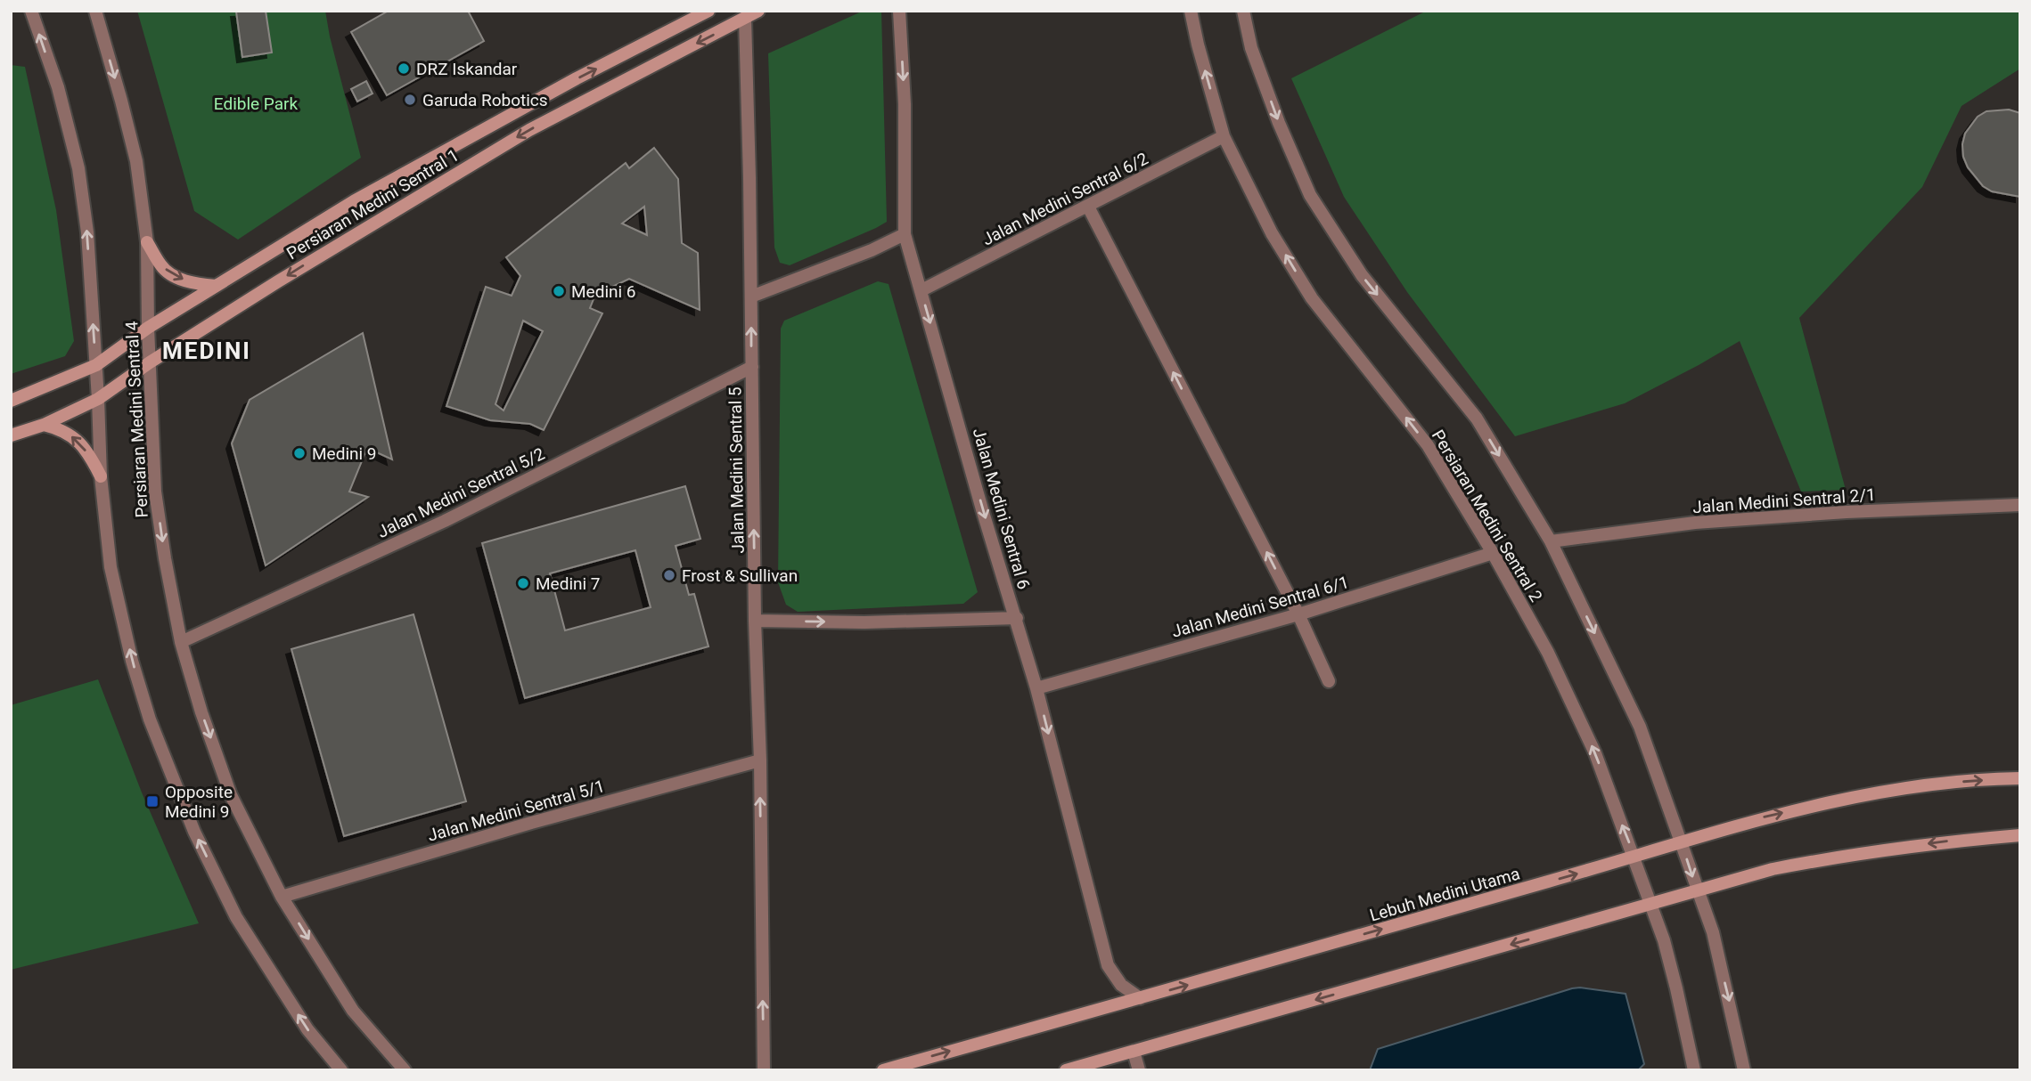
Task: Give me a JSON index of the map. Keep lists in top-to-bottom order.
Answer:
{
  "streets": {
    "main road": ["Persiaran Medini Sentral 1", "Lebuh Medini Utama"],
    "street": [
      "Jalan Medini Sentral 6/2",
      "Persiaran Medini Sentral 4",
      "Jalan Medini Sentral 5",
      "Jalan Medini Sentral 5/2",
      "Jalan Medini Sentral 2/1",
      "Jalan Medini Sentral 6",
      "Persiaran Medini Sentral 2",
      "Jalan Medini Sentral 6/1",
      "Jalan Medini Sentral 5/1"
    ]
  },
  "crossings": [
    ["Jalan Medini Sentral 6/2", "Jalan Medini Sentral 6"],
    ["Jalan Medini Sentral 6/2", "Persiaran Medini Sentral 2"],
    ["Persiaran Medini Sentral 1", "Persiaran Medini Sentral 4"],
    ["Persiaran Medini Sentral 1", "Jalan Medini Sentral 5"],
    ["Persiaran Medini Sentral 4", "Jalan Medini Sentral 5/2"],
    ["Persiaran Medini Sentral 4", "Jalan Medini Sentral 5/1"],
    ["Jalan Medini Sentral 5", "Jalan Medini Sentral 5/2"],
    ["Jalan Medini Sentral 5", "Jalan Medini Sentral 5/1"],
    ["Jalan Medini Sentral 6", "Jalan Medini Sentral 6/1"],
    ["Jalan Medini Sentral 6", "Lebuh Medini Utama"],
    ["Persiaran Medini Sentral 2", "Jalan Medini Sentral 6/1"],
    ["Persiaran Medini Sentral 2", "Lebuh Medini Utama"]
  ],
  "one_way": ["Jalan Medini Sentral 5", "Jalan Medini Sentral 6"],
  "districts": ["MEDINI"],
  "parks": ["Edible Park"],
  "places": {
    "other": [
      "DRZ Iskandar",
      "Garuda Robotics",
      "Medini 6",
      "Medini 9",
      "Frost & Sullivan",
      "Medini 7"
    ],
    "transit": ["Opposite Medini 9"]
  }
}
